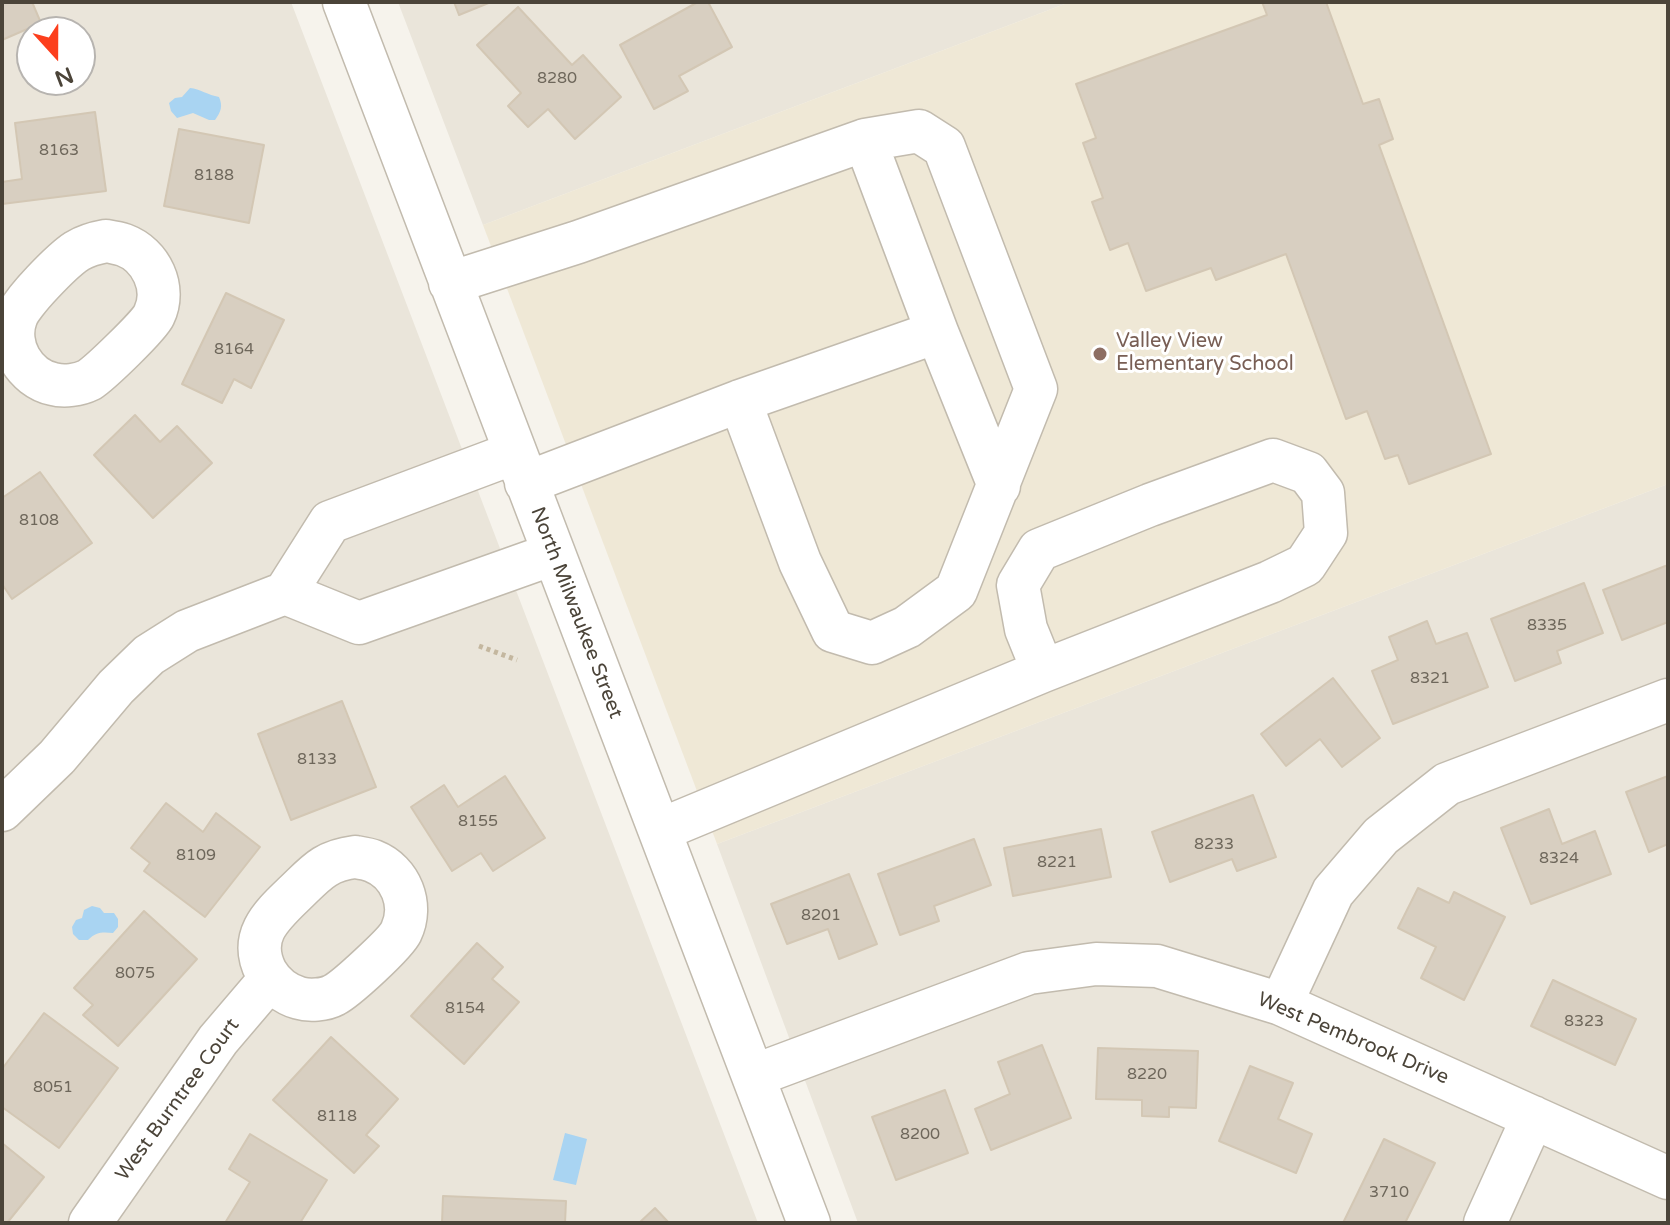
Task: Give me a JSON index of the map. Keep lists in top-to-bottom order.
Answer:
{
  "streets": {
    "street": ["North Milwaukee Street", "West Pembrook Drive", "West Burntree Court"]
  },
  "crossings": [
    ["North Milwaukee Street", "West Pembrook Drive"]
  ],
  "places": ["Valley View Elementary School"],
  "house_numbers": [
    "8280",
    "8163",
    "8188",
    "8164",
    "8108",
    "8335",
    "8321",
    "8133",
    "8155",
    "8233",
    "8109",
    "8324",
    "8221",
    "8201",
    "8075",
    "8154",
    "8323",
    "8220",
    "8051",
    "8118",
    "8200",
    "3710"
  ],
  "north": "bottom"
}
